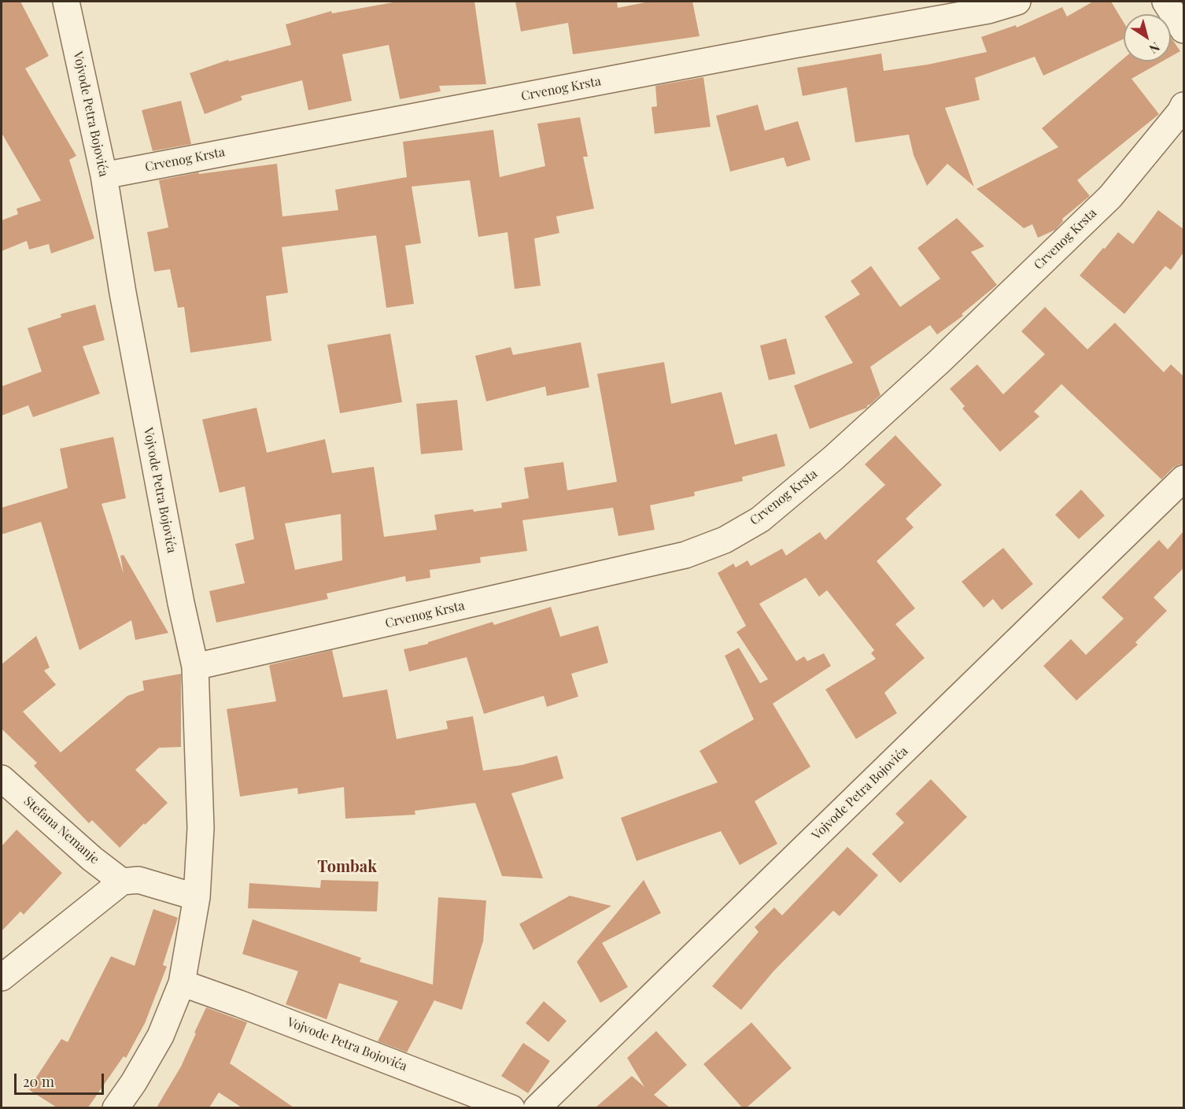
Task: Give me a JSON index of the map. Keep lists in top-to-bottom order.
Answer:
{
  "streets": {
    "street": ["Crvenog Krsta", "Vojvode Petra Bojovića", "Stefana Nemanje"]
  },
  "crossings": [
    ["Crvenog Krsta", "Vojvode Petra Bojovića"]
  ],
  "districts": ["Tombak"],
  "scale_bar": "20 m",
  "north": "bottom right"
}
